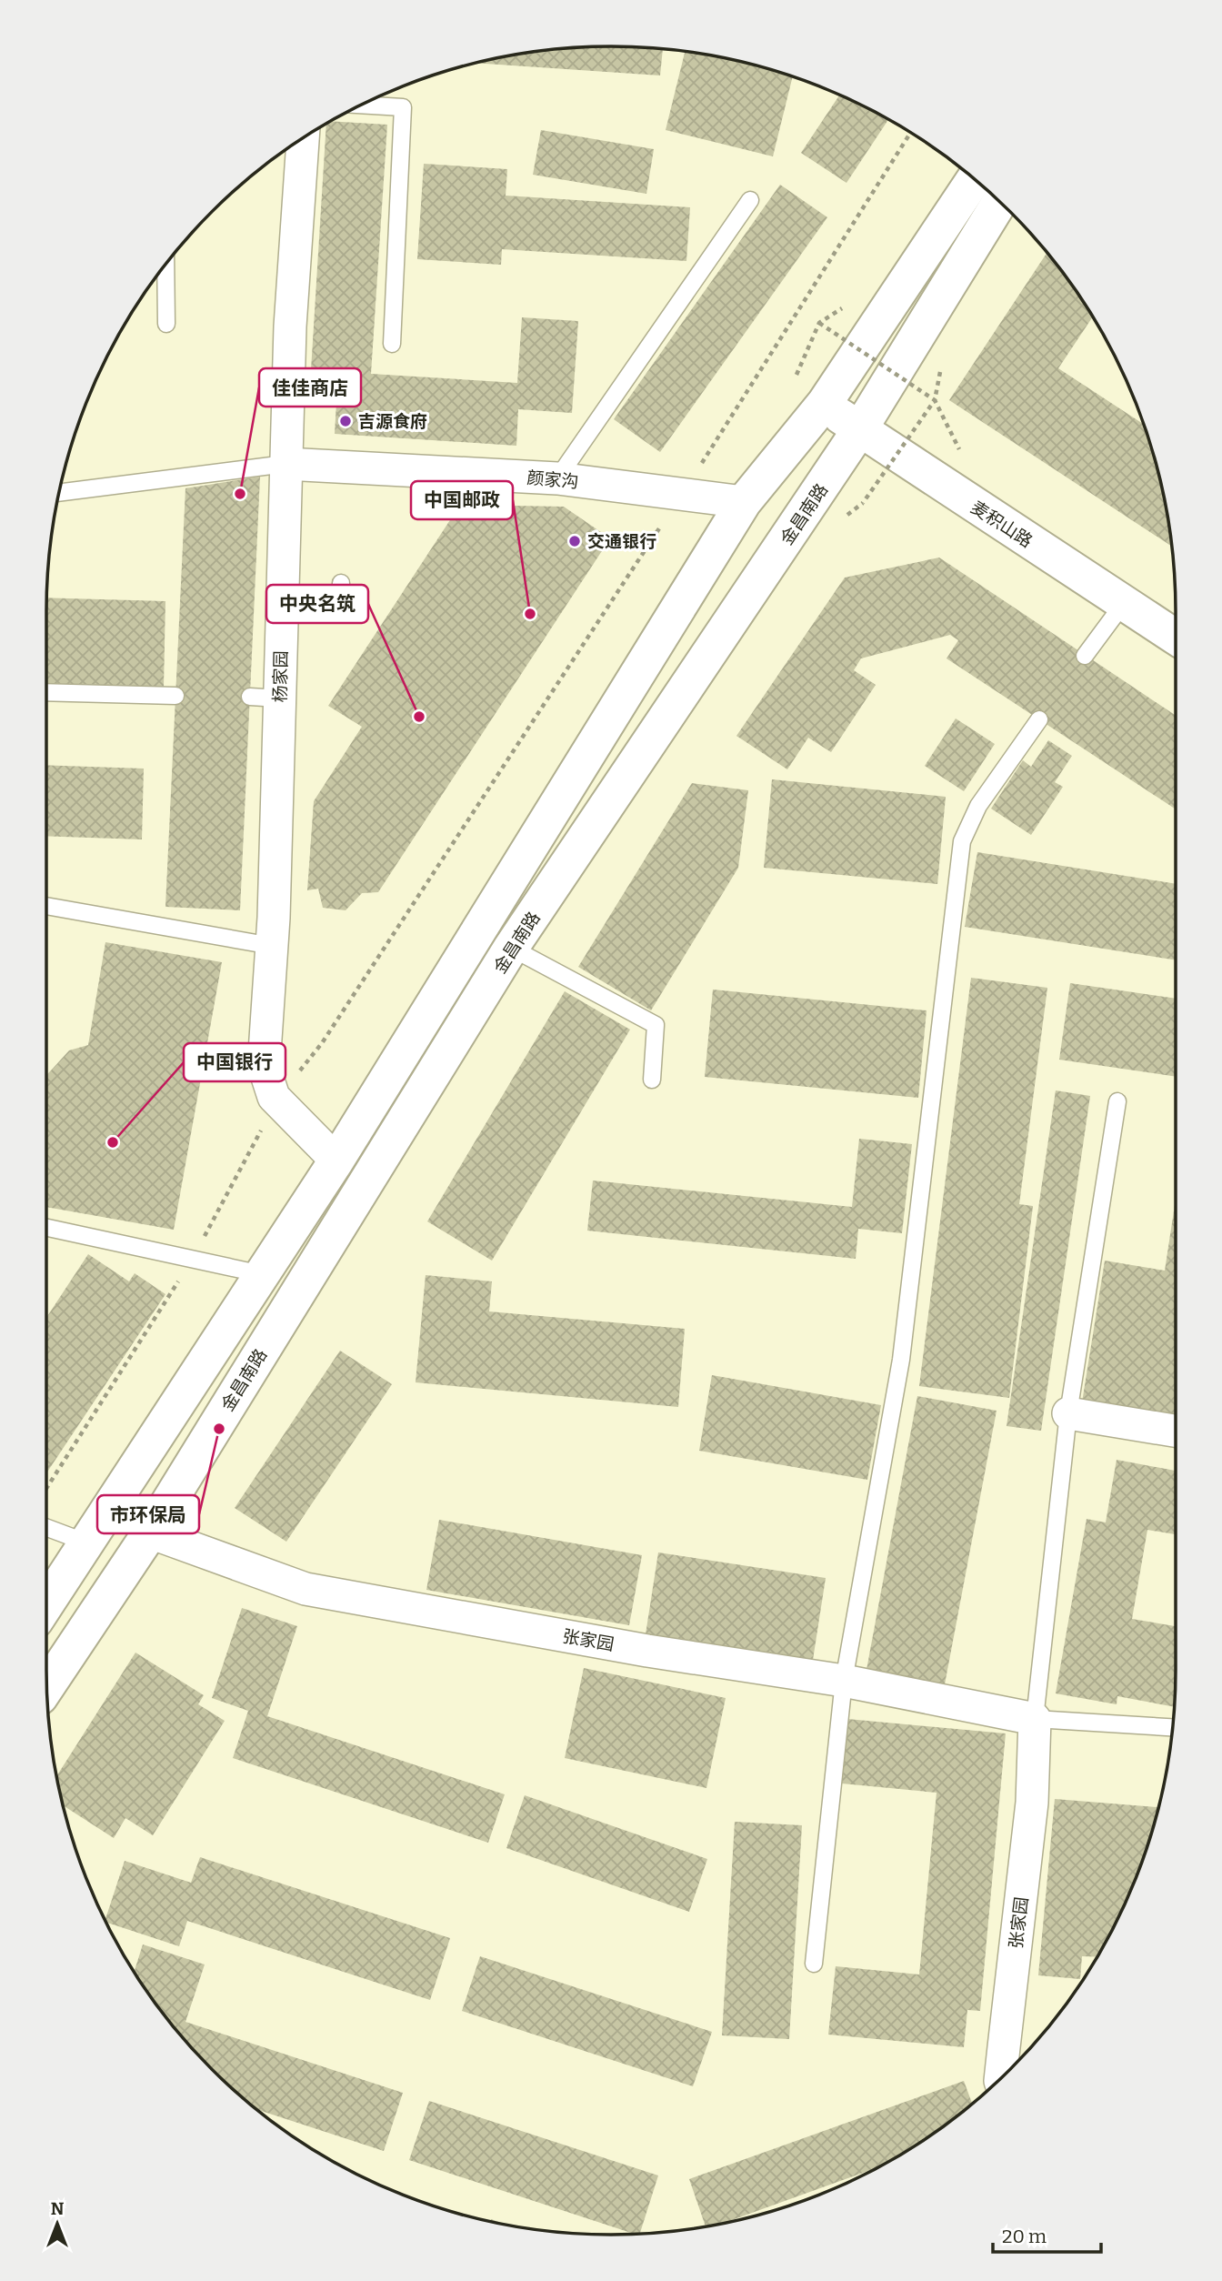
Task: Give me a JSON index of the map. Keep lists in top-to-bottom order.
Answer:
{
  "streets": {
    "street": [
      "颜家沟",
      "金昌南路",
      "麦积山路",
      "杨家园",
      "张家园"
    ]
  },
  "crossings": [
    ["颜家沟", "杨家园"],
    ["金昌南路", "麦积山路"],
    ["金昌南路", "张家园"]
  ],
  "places": [
    "吉源食府",
    "佳佳商店",
    "交通银行",
    "中国邮政",
    "中央名筑",
    "中国银行",
    "市环保局"
  ],
  "scale_bar": "20 m",
  "north": "top"
}
